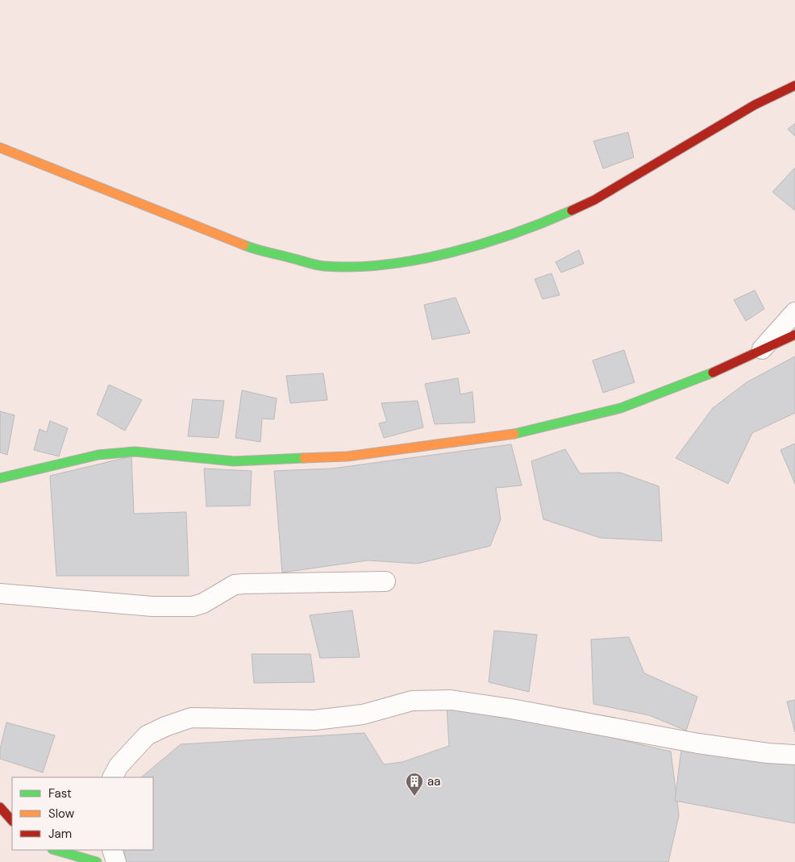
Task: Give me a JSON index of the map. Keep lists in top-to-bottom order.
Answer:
{
  "places": {
    "building": ["aa"]
  },
  "legend": ["Fast", "Slow", "Jam"]
}
